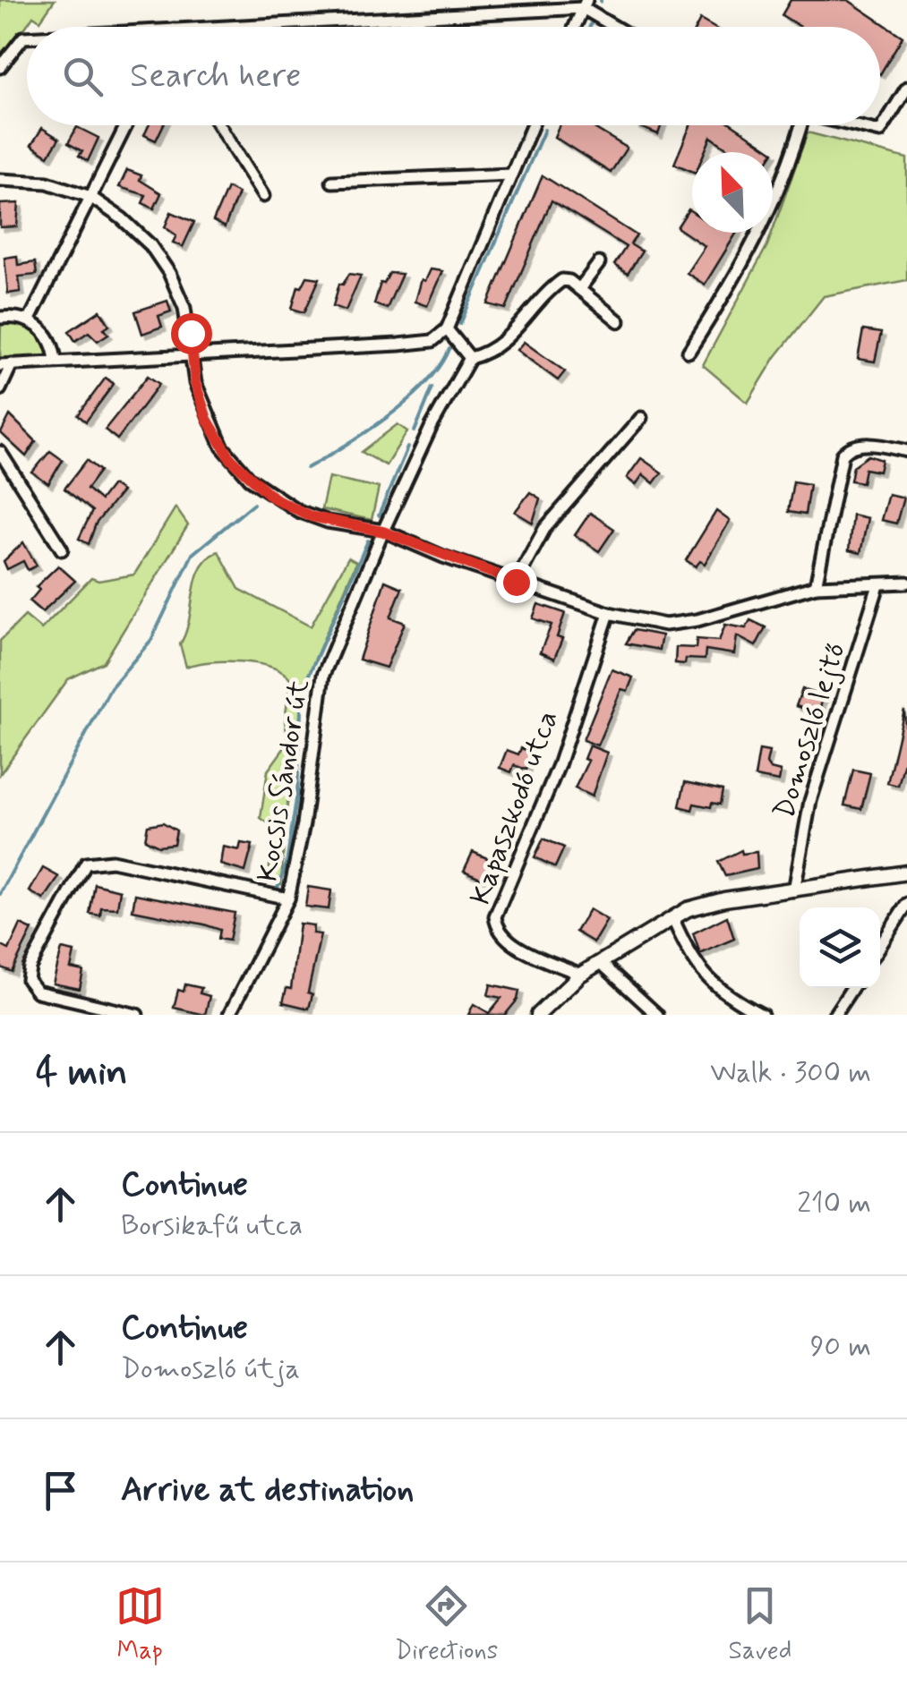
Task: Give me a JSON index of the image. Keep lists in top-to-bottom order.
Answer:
{
  "streets": {
    "street": ["Domoszló lejtő", "Kocsis Sándor út", "Kapaszkodó utca"]
  },
  "north": "top left",
  "page": {
    "search": "Search here",
    "heading": ["4 min", "Walk · 300 m"],
    "list": [
      ["Continue", "Borsikafű utca", "210 m"],
      ["Continue", "Domoszló útja", "90 m"],
      "Arrive at destination"
    ],
    "nav": ["Map", "Directions", "Saved"]
  }
}
